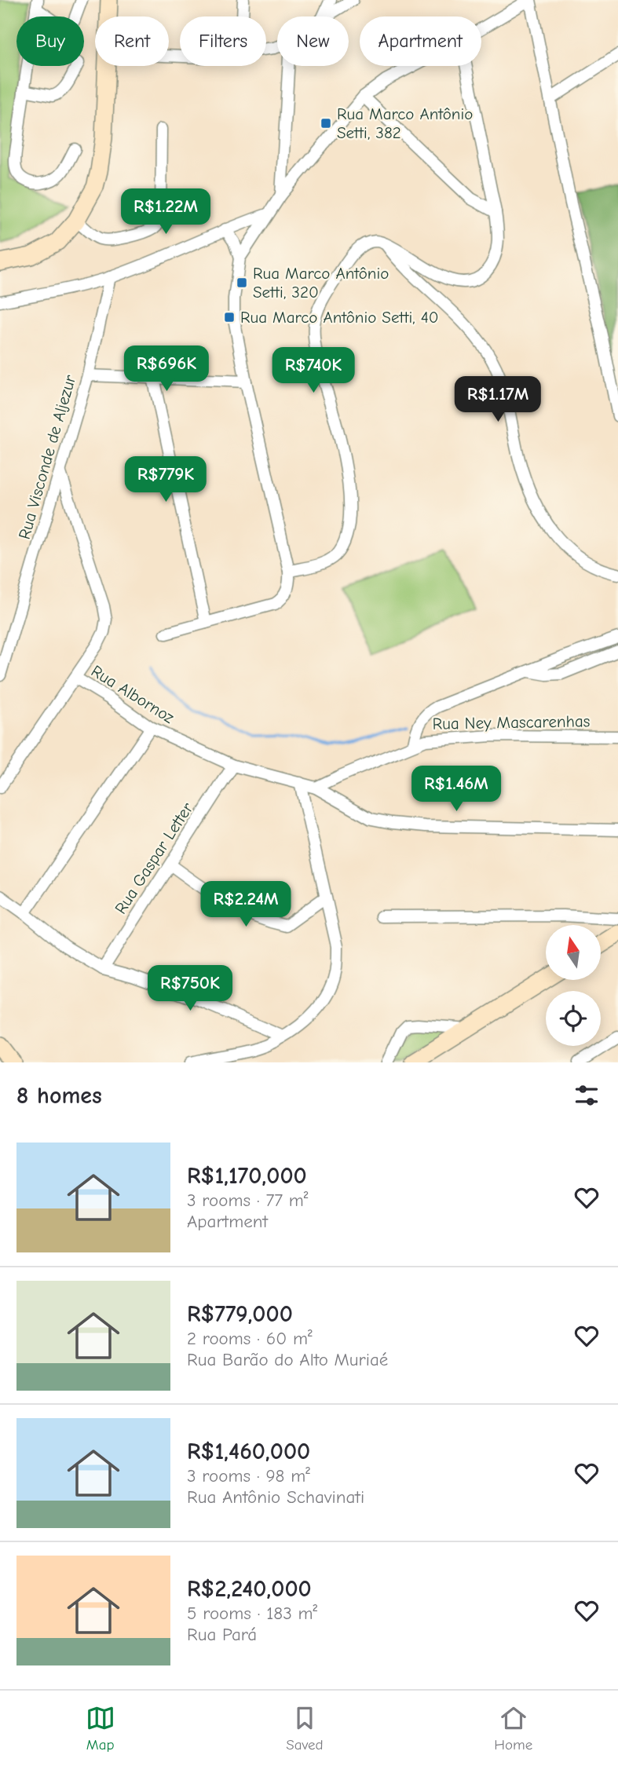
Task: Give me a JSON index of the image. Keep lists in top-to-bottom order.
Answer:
{
  "streets": {
    "street": [
      "Rua Visconde de Aljezur",
      "Rua Albornoz",
      "Rua Ney Mascarenhas",
      "Rua Gaspar Letter"
    ]
  },
  "crossings": [
    ["Rua Albornoz", "Rua Ney Mascarenhas"],
    ["Rua Albornoz", "Rua Gaspar Letter"]
  ],
  "places": {
    "transit": ["Rua Marco Antônio Setti, 382", "Rua Marco Antônio Setti, 320", "Rua Marco Antônio Setti, 40"]
  },
  "north": "top",
  "page": {
    "chip": [
      "Buy",
      "Rent",
      "Filters",
      "New",
      "Apartment"
    ],
    "price": [
      "R$1.22M",
      "R$696K",
      "R$740K",
      "R$1.17M",
      "R$779K",
      "R$1.46M",
      "R$2.24M",
      "R$750K"
    ],
    "heading": "8 homes",
    "list": [
      {
        "name": "R$1,170,000",
        "note": "3 rooms · 77 m² · Apartment"
      },
      {
        "name": "R$779,000",
        "note": "2 rooms · 60 m² · Rua Barão do Alto Muriaé"
      },
      {
        "name": "R$1,460,000",
        "note": "3 rooms · 98 m² · Rua Antônio Schavinati"
      },
      {
        "name": "R$2,240,000",
        "note": "5 rooms · 183 m² · Rua Pará"
      }
    ],
    "tabs": ["Map", "Saved", "Home"]
  }
}
